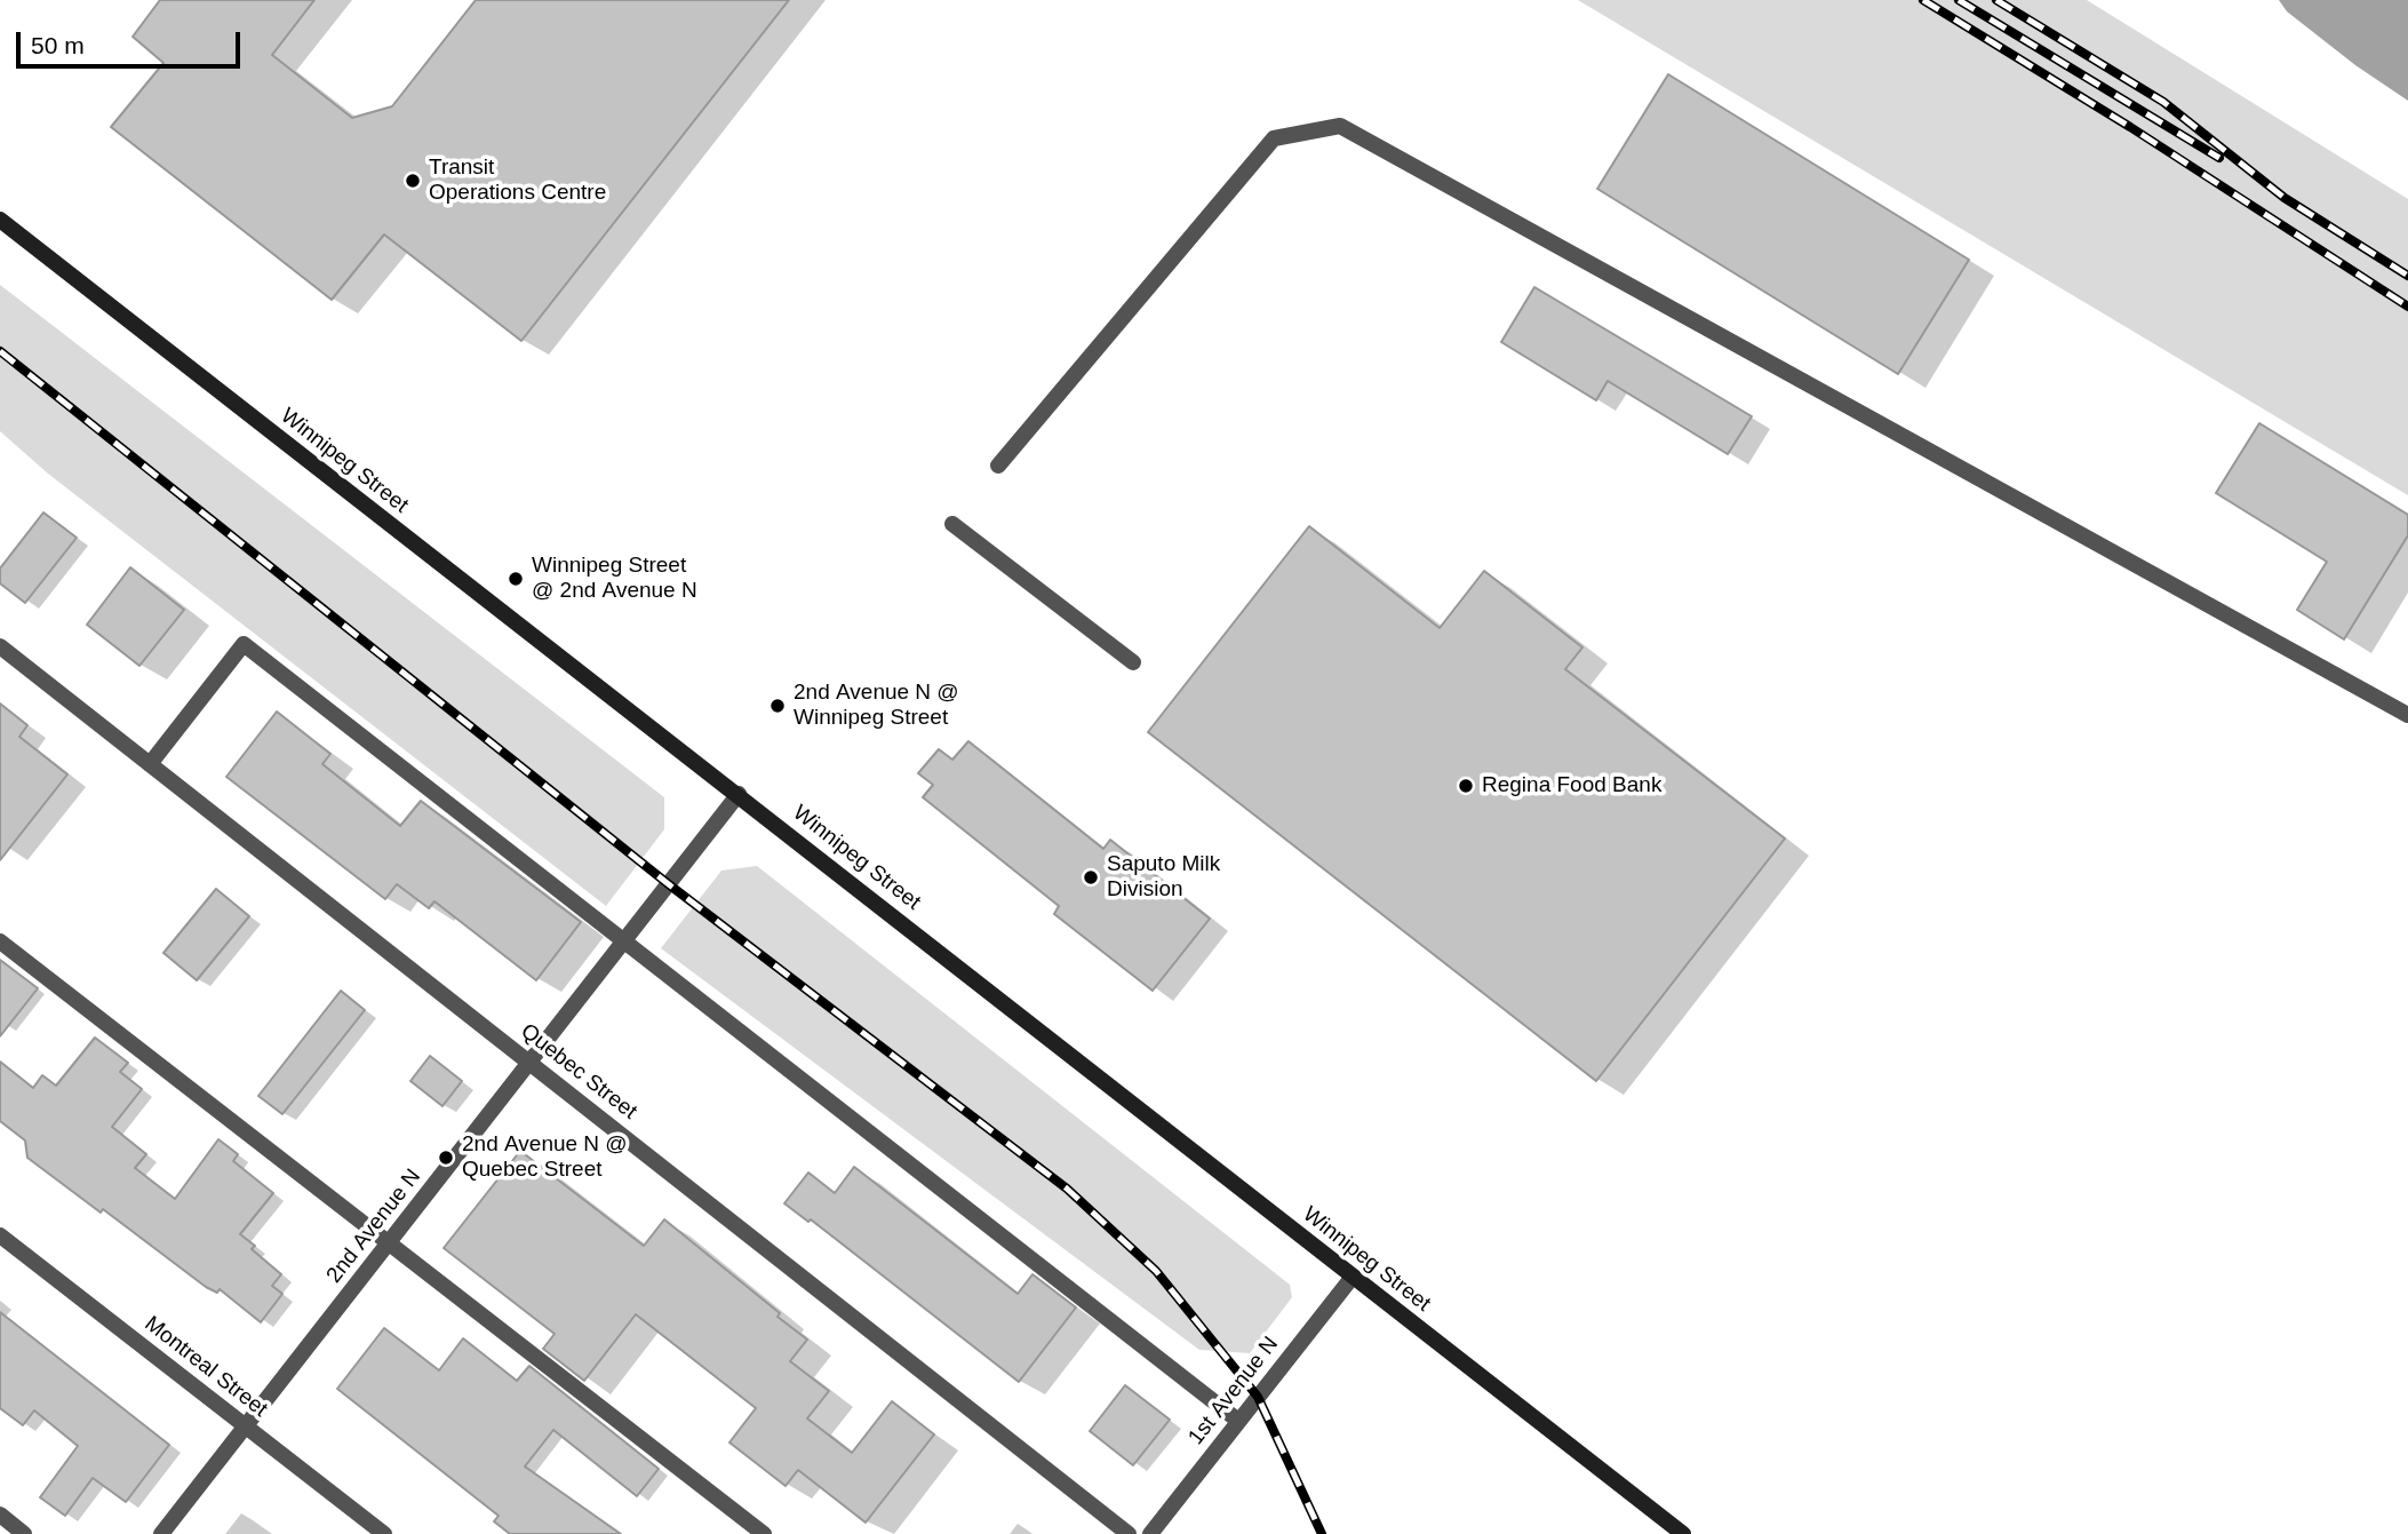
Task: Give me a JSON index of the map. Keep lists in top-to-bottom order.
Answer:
{
  "streets": {
    "main road": ["Winnipeg Street"],
    "street": [
      "Quebec Street",
      "2nd Avenue N",
      "Montreal Street",
      "1st Avenue N"
    ]
  },
  "crossings": [
    ["Winnipeg Street", "2nd Avenue N"],
    ["Winnipeg Street", "1st Avenue N"],
    ["Quebec Street", "2nd Avenue N"],
    ["2nd Avenue N", "Montreal Street"]
  ],
  "places": [
    "Transit Operations Centre",
    "Winnipeg Street @ 2nd Avenue N",
    "2nd Avenue N @ Winnipeg Street",
    "Regina Food Bank",
    "Saputo Milk Division",
    "2nd Avenue N @ Quebec Street"
  ],
  "scale_bar": "50 m"
}
